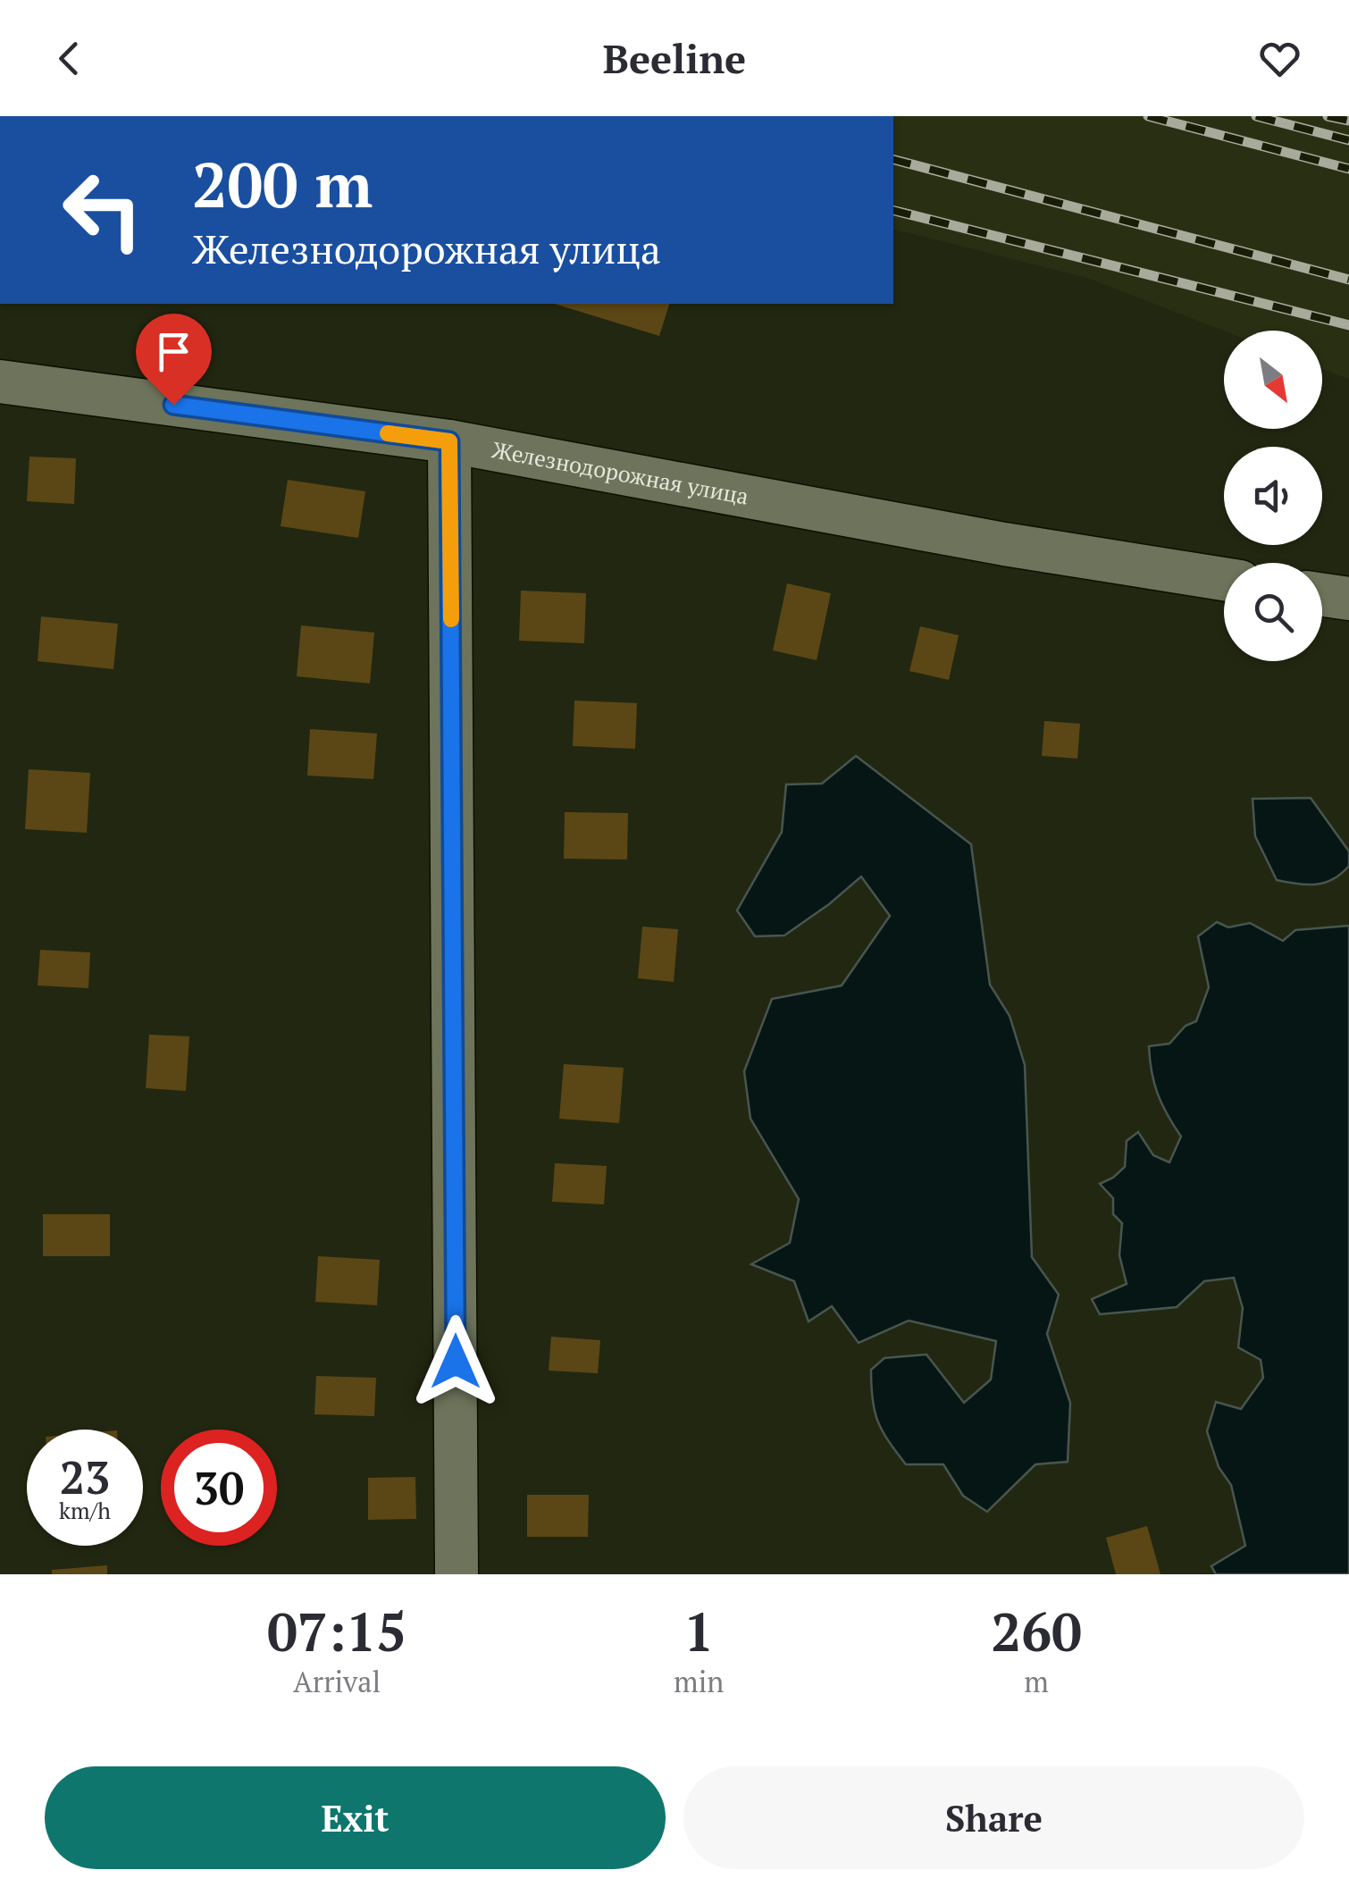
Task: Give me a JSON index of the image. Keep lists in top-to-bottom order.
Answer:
{
  "streets": {
    "street": ["Железнодорожная улица"]
  },
  "north": "bottom right",
  "page": {
    "header": "Beeline",
    "turn": ["200 m", "Железнодорожная улица"],
    "speed": "23 km/h",
    "limit": "30",
    "eta": [
      "07:15",
      "Arrival",
      "1",
      "min",
      "260",
      "m"
    ],
    "buttons": ["Exit", "Share"]
  }
}
